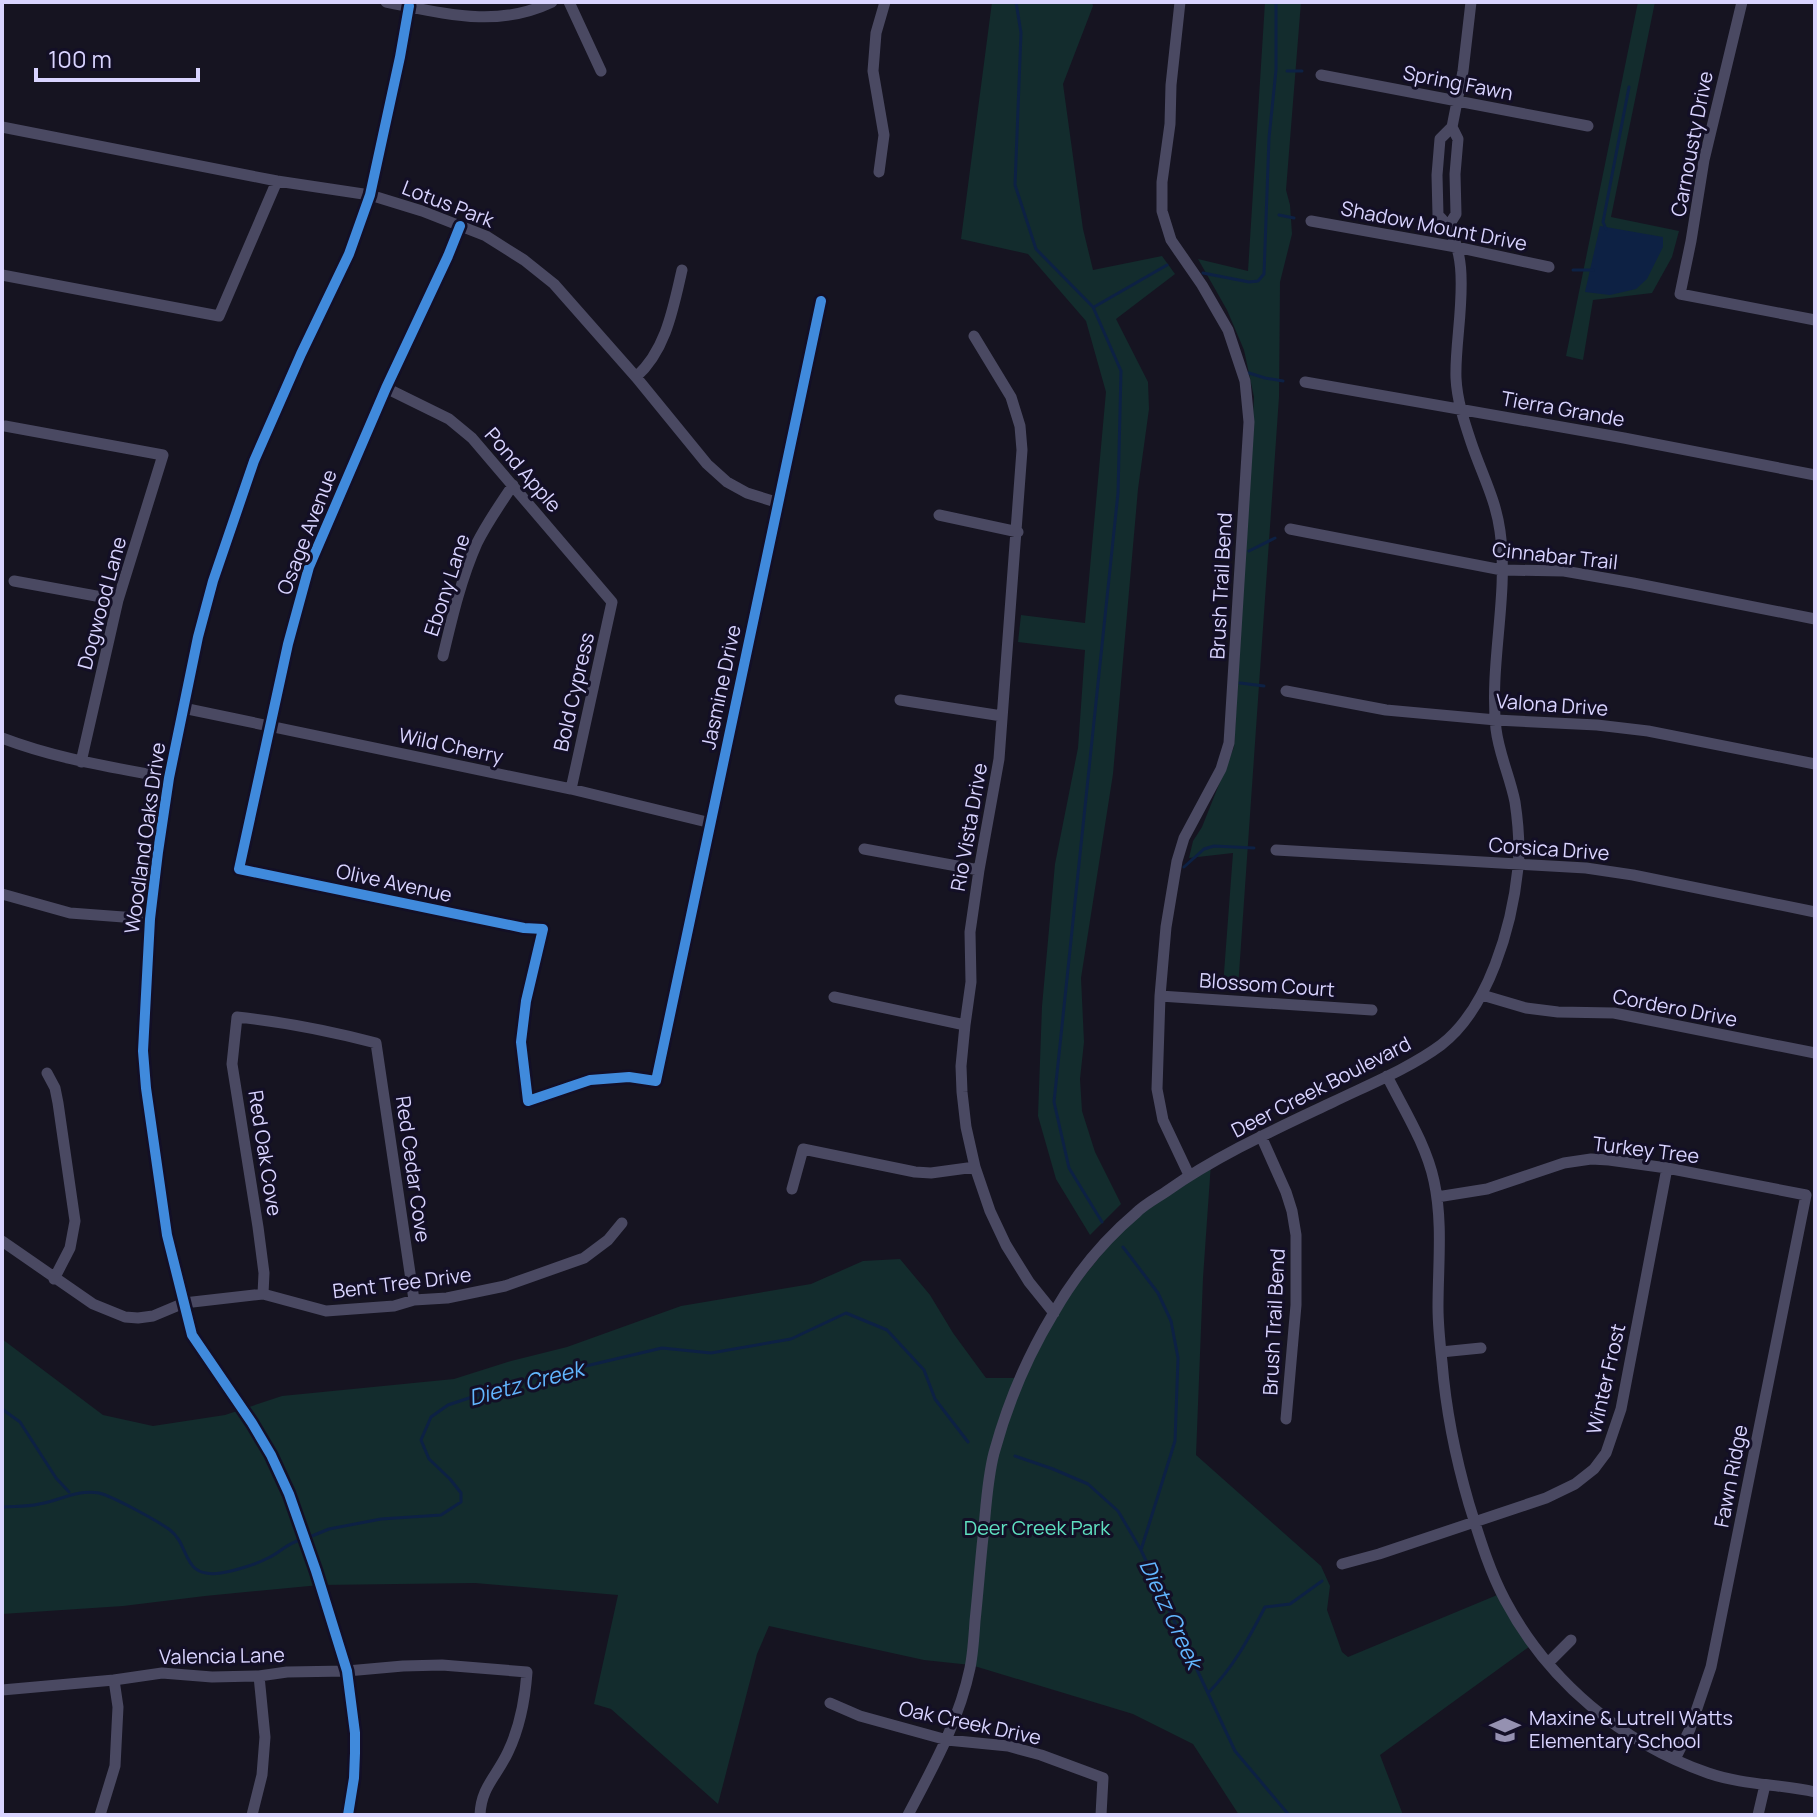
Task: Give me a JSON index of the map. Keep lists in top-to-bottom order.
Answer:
{
  "streets": {
    "street": [
      "Spring Fawn",
      "Carnousty Drive",
      "Lotus Park",
      "Shadow Mount Drive",
      "Tierra Grande",
      "Pond Apple",
      "Osage Avenue",
      "Cinnabar Trail",
      "Ebony Lane",
      "Brush Trail Bend",
      "Dogwood Lane",
      "Jasmine Drive",
      "Bold Cypress",
      "Valona Drive",
      "Wild Cherry",
      "Rio Vista Drive",
      "Woodland Oaks Drive",
      "Corsica Drive",
      "Olive Avenue",
      "Blossom Court",
      "Cordero Drive",
      "Deer Creek Boulevard",
      "Turkey Tree",
      "Red Oak Cove",
      "Red Cedar Cove",
      "Bent Tree Drive",
      "Winter Frost",
      "Fawn Ridge",
      "Valencia Lane",
      "Oak Creek Drive"
    ]
  },
  "crossings": [
    ["Spring Fawn", "Deer Creek Boulevard"],
    ["Lotus Park", "Osage Avenue"],
    ["Lotus Park", "Jasmine Drive"],
    ["Lotus Park", "Woodland Oaks Drive"],
    ["Shadow Mount Drive", "Deer Creek Boulevard"],
    ["Tierra Grande", "Deer Creek Boulevard"],
    ["Pond Apple", "Osage Avenue"],
    ["Pond Apple", "Ebony Lane"],
    ["Pond Apple", "Bold Cypress"],
    ["Osage Avenue", "Wild Cherry"],
    ["Osage Avenue", "Olive Avenue"],
    ["Cinnabar Trail", "Deer Creek Boulevard"],
    ["Brush Trail Bend", "Blossom Court"],
    ["Brush Trail Bend", "Deer Creek Boulevard"],
    ["Jasmine Drive", "Wild Cherry"],
    ["Jasmine Drive", "Olive Avenue"],
    ["Bold Cypress", "Wild Cherry"],
    ["Valona Drive", "Deer Creek Boulevard"],
    ["Wild Cherry", "Woodland Oaks Drive"],
    ["Rio Vista Drive", "Deer Creek Boulevard"],
    ["Woodland Oaks Drive", "Bent Tree Drive"],
    ["Woodland Oaks Drive", "Valencia Lane"],
    ["Corsica Drive", "Deer Creek Boulevard"],
    ["Cordero Drive", "Deer Creek Boulevard"],
    ["Deer Creek Boulevard", "Oak Creek Drive"],
    ["Turkey Tree", "Winter Frost"],
    ["Turkey Tree", "Fawn Ridge"],
    ["Red Oak Cove", "Red Cedar Cove"],
    ["Red Oak Cove", "Bent Tree Drive"],
    ["Red Cedar Cove", "Bent Tree Drive"]
  ],
  "water": ["Dietz Creek"],
  "parks": ["Deer Creek Park"],
  "places": {
    "school or university": ["Maxine & Lutrell Watts Elementary School"]
  },
  "scale_bar": "100 m"
}
